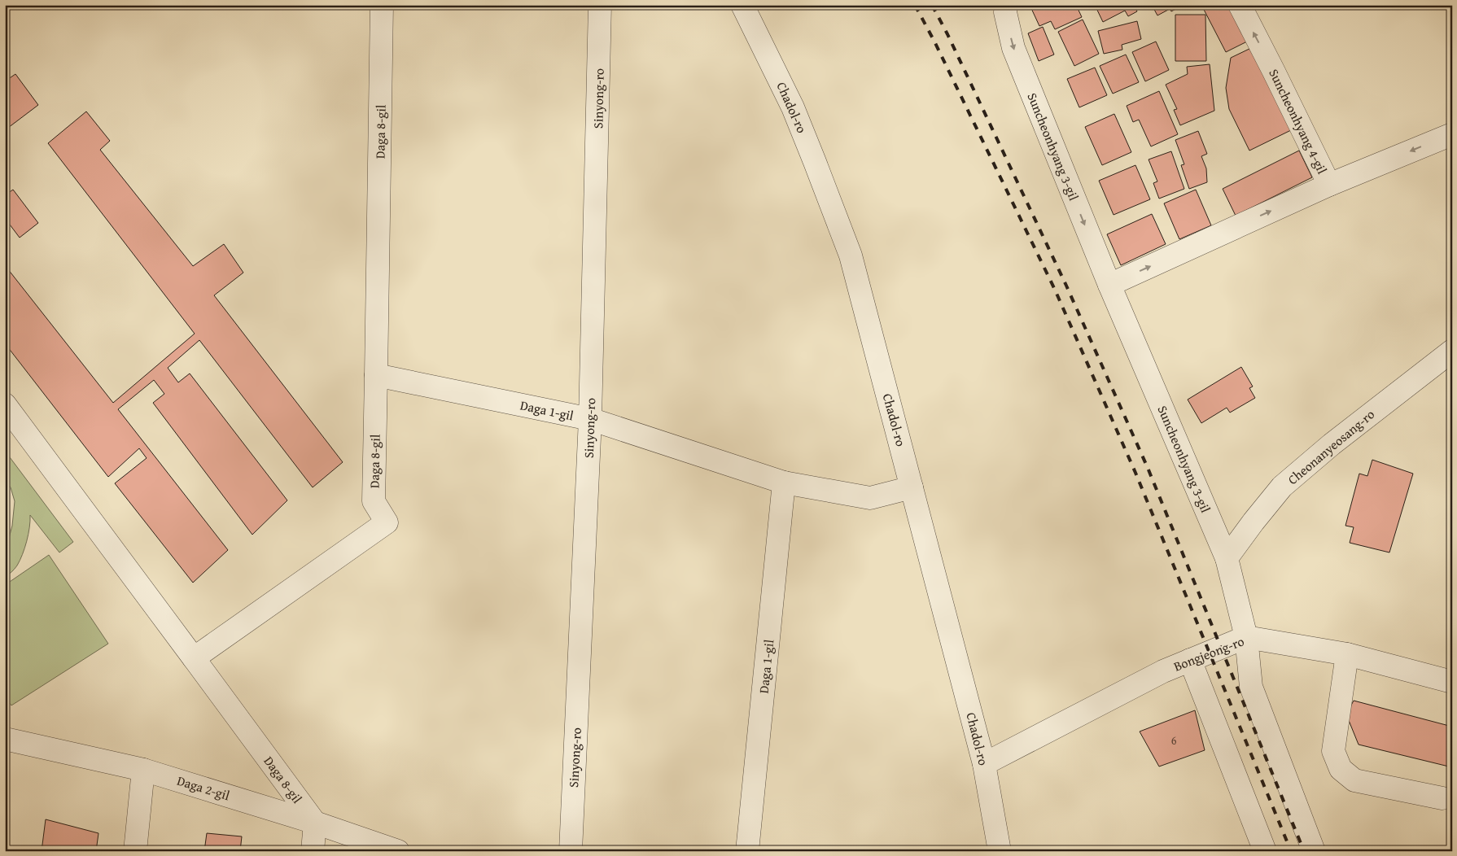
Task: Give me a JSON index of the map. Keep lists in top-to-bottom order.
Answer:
{
  "streets": {
    "street": [
      "Sinyong-ro",
      "Chadol-ro",
      "Suncheonhyang 4-gil",
      "Daga 8-gil",
      "Suncheonhyang 3-gil",
      "Daga 1-gil",
      "Cheonanyeosang-ro",
      "Bongjeong-ro",
      "Daga 2-gil"
    ]
  },
  "crossings": [
    ["Sinyong-ro", "Daga 1-gil"],
    ["Chadol-ro", "Daga 1-gil"],
    ["Chadol-ro", "Bongjeong-ro"],
    ["Daga 8-gil", "Daga 1-gil"],
    ["Daga 8-gil", "Daga 2-gil"],
    ["Suncheonhyang 3-gil", "Cheonanyeosang-ro"],
    ["Suncheonhyang 3-gil", "Bongjeong-ro"]
  ],
  "house_numbers": ["6"]
}
